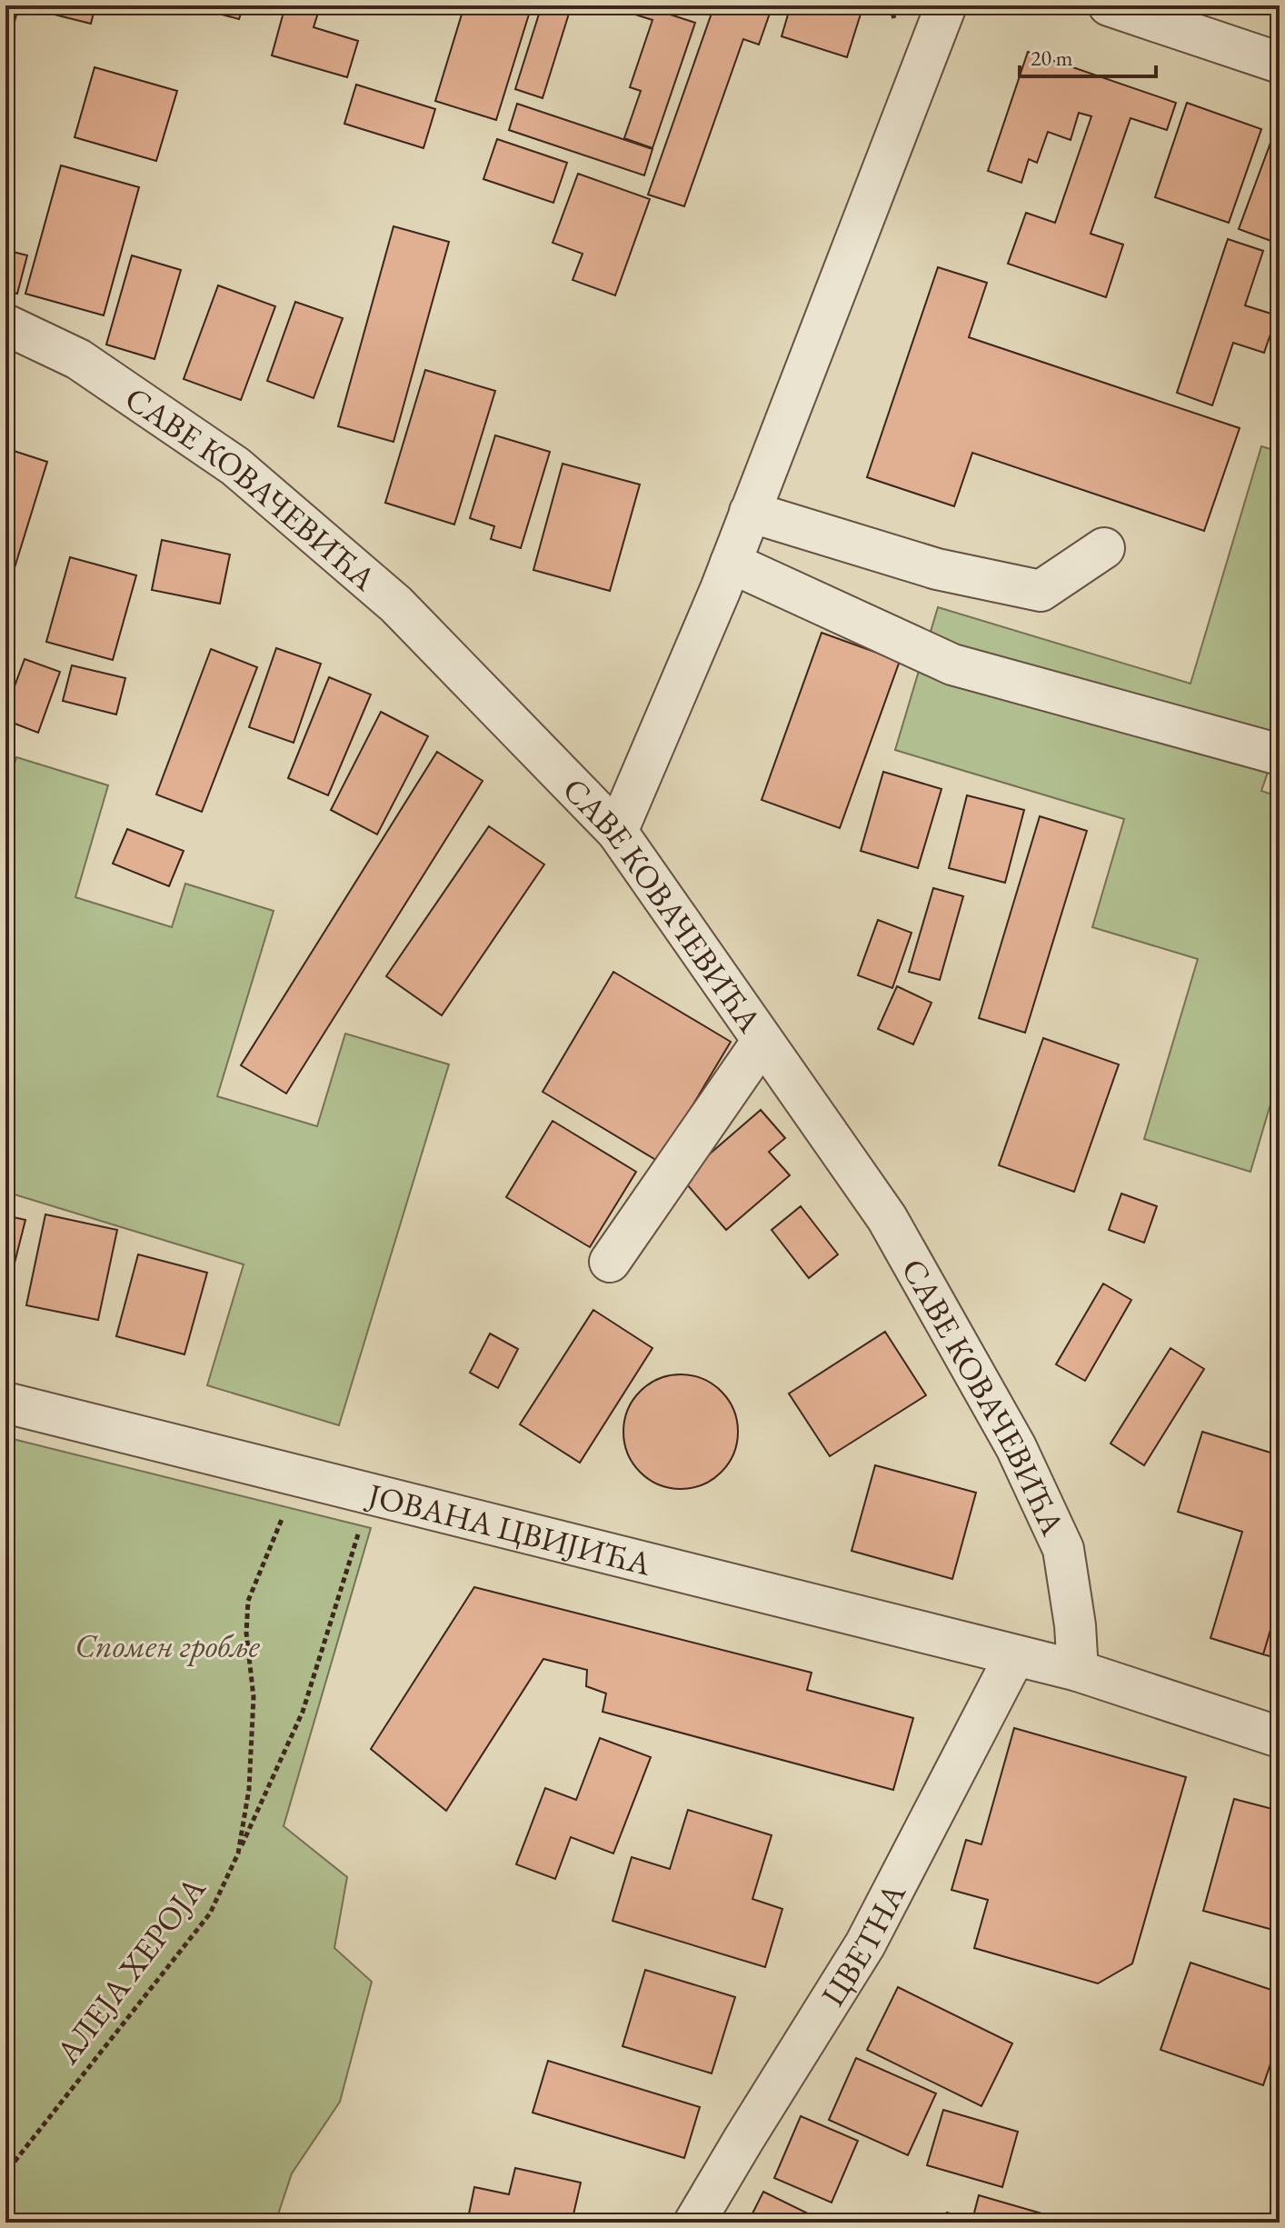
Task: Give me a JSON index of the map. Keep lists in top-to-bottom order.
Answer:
{
  "streets": {
    "street": ["САВЕ КОВАЧЕВИЋА", "ЈОВАНА ЦВИЈИЋА", "ЦВЕТНА"],
    "path": ["АЛЕЈА ХЕРОЈА"]
  },
  "crossings": [
    ["САВЕ КОВАЧЕВИЋА", "ЈОВАНА ЦВИЈИЋА"],
    ["ЈОВАНА ЦВИЈИЋА", "ЦВЕТНА"],
    ["ЈОВАНА ЦВИЈИЋА", "АЛЕЈА ХЕРОЈА"]
  ],
  "parks": ["Спомен гробље"],
  "scale_bar": "20 m"
}
